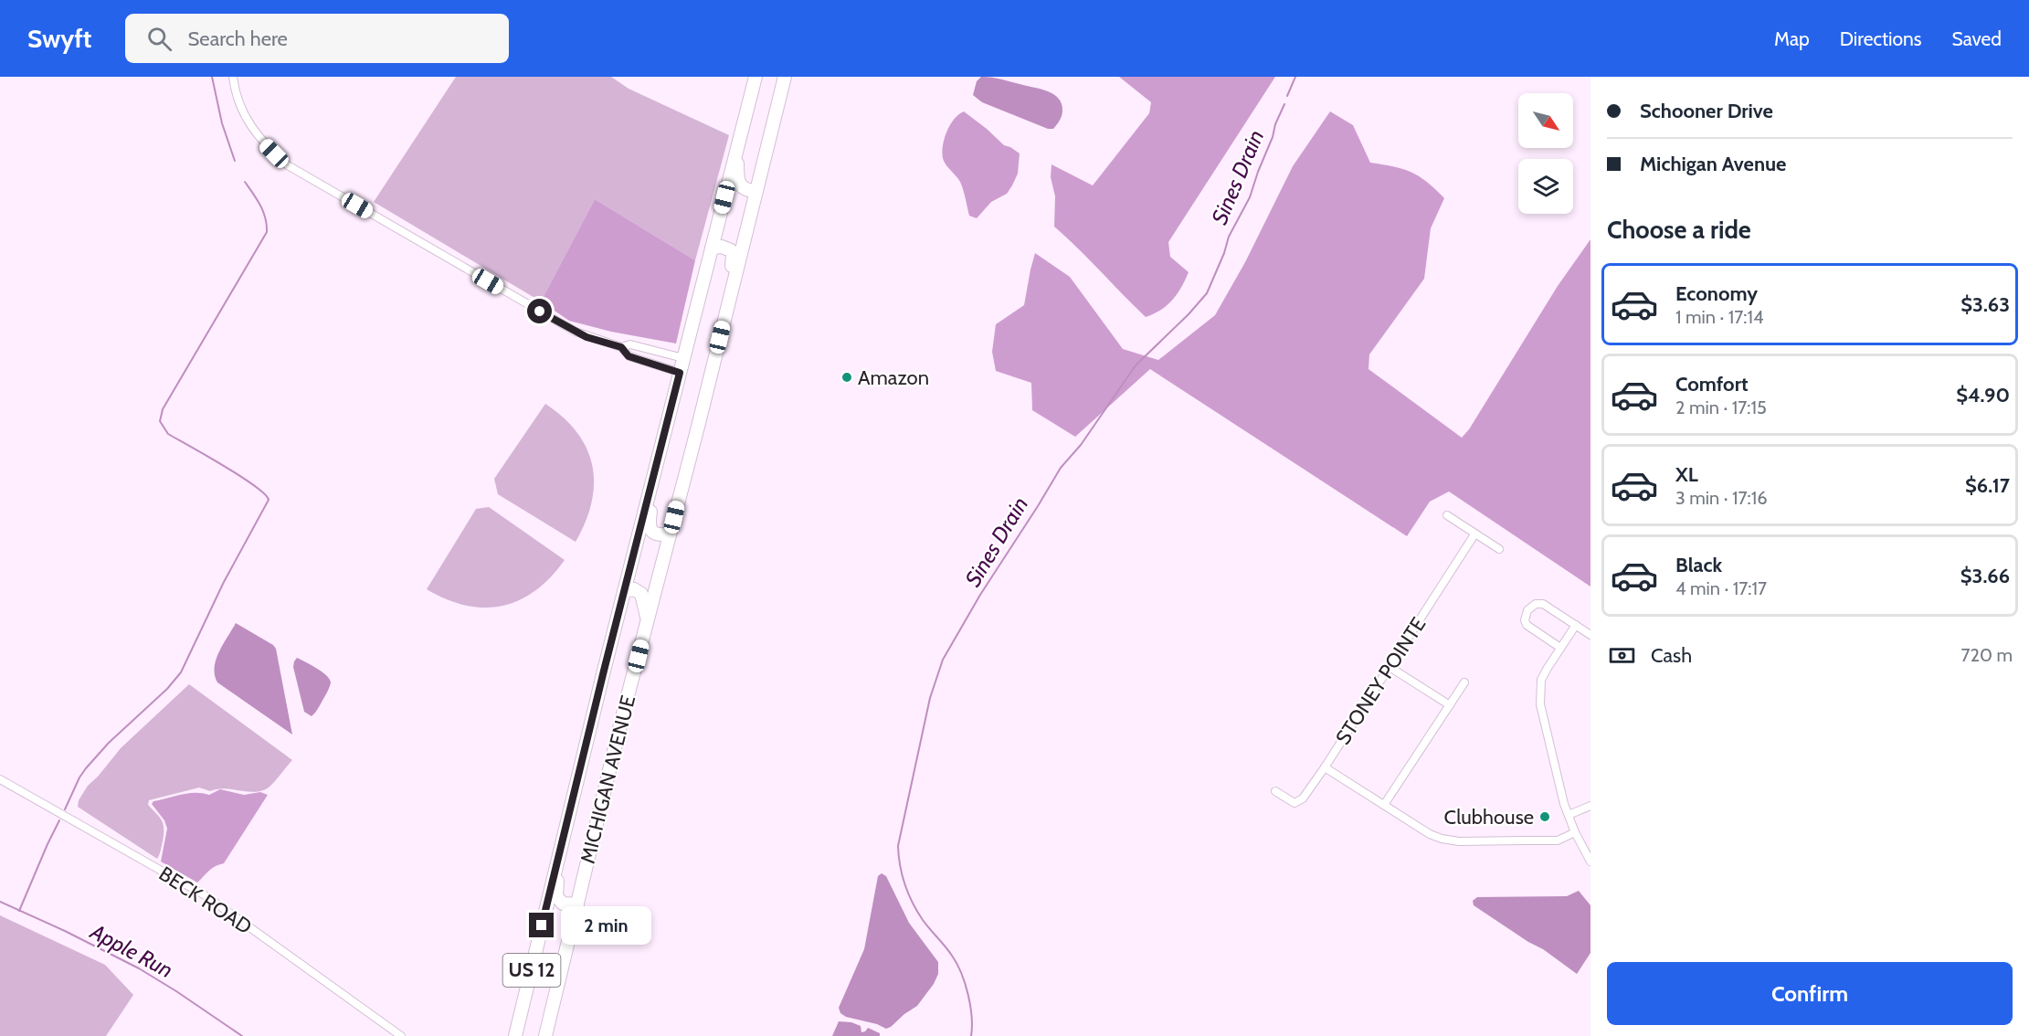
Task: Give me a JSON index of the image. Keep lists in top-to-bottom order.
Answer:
{
  "streets": {
    "main road": ["MICHIGAN AVENUE", "US 12"],
    "street": ["STONEY POINTE", "BECK ROAD"]
  },
  "water": ["Sines Drain", "Apple Run"],
  "places": ["Amazon", "Clubhouse"],
  "north": "bottom right",
  "page": {
    "header": "Swyft",
    "search": "Search here",
    "nav": ["Map", "Directions", "Saved"],
    "banner": ["Schooner Drive", "Michigan Avenue"],
    "heading": "Choose a ride",
    "list": [
      {
        "name": "Economy",
        "note": "1 min · 17:14",
        "value": "$3.63"
      },
      {
        "name": "Comfort",
        "note": "2 min · 17:15",
        "value": "$4.90"
      },
      {
        "name": "XL",
        "note": "3 min · 17:16",
        "value": "$6.17"
      },
      {
        "name": "Black",
        "note": "4 min · 17:17",
        "value": "$3.66"
      }
    ],
    "pay": ["Cash", "720 m"],
    "bubble": "2 min",
    "buttons": "Confirm"
  }
}
